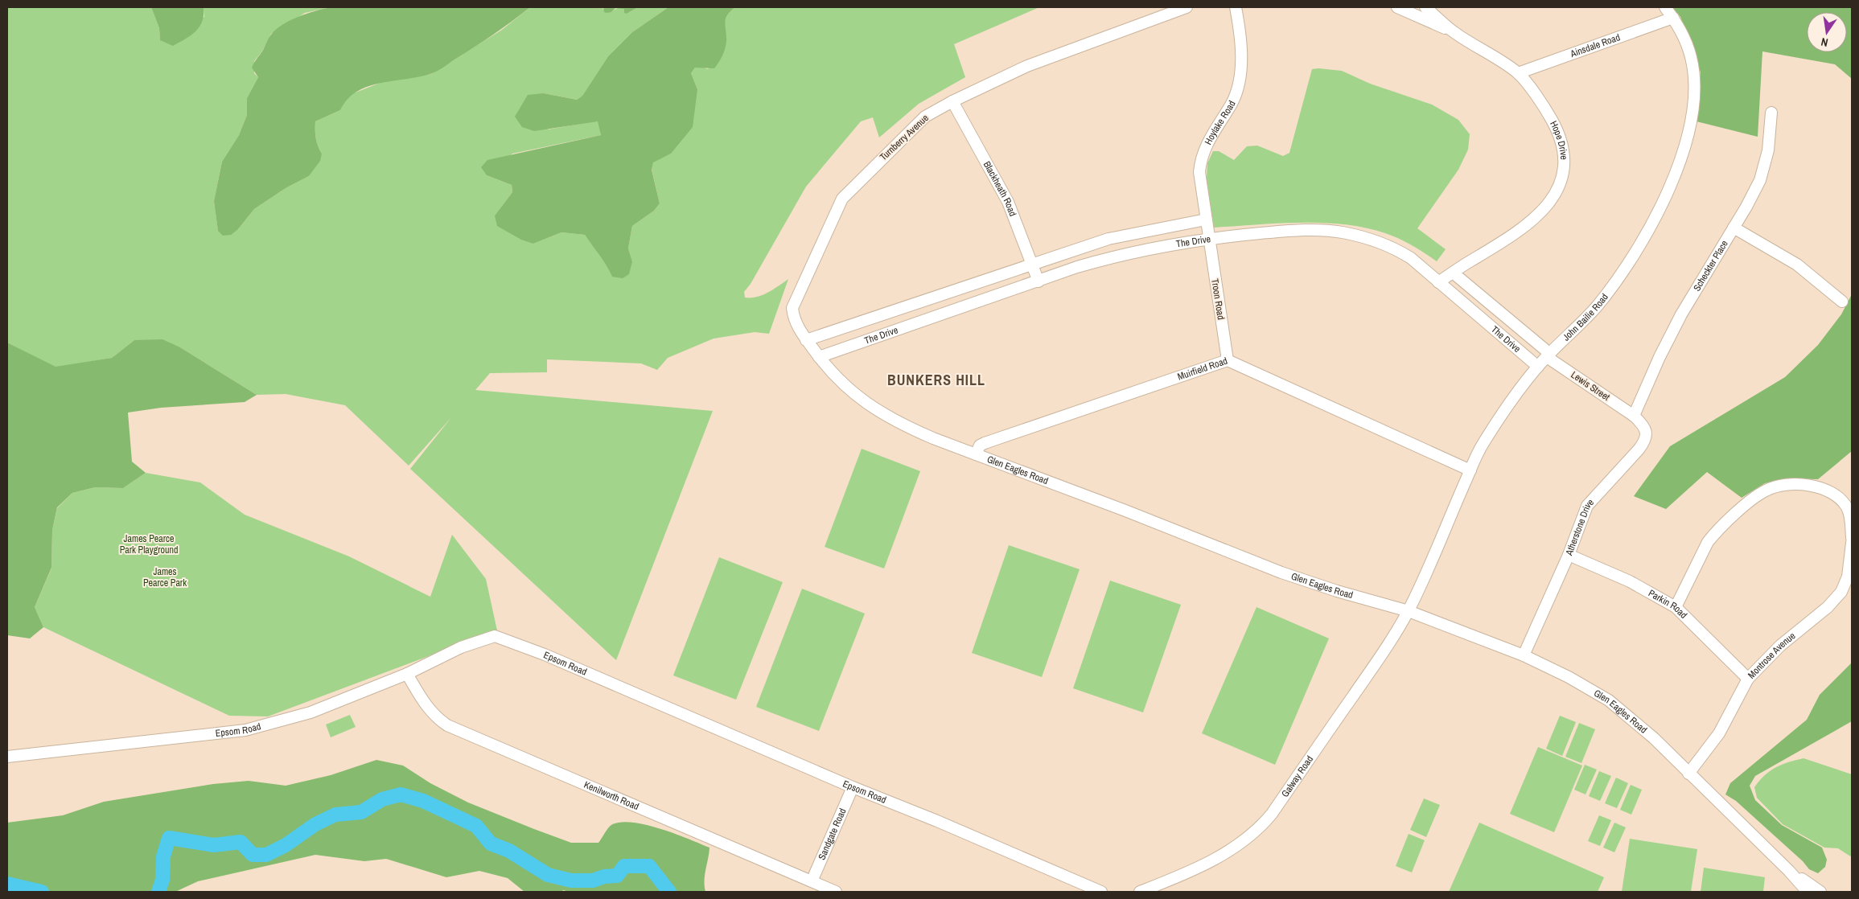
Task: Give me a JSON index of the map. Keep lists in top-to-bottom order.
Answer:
{
  "streets": {
    "street": [
      "Ainsdale Road",
      "Hoylake Road",
      "Turnberry Avenue",
      "Hope Drive",
      "Blackheath Road",
      "The Drive",
      "Scheckter Place",
      "Troon Road",
      "John Bailie Road",
      "Muirfield Road",
      "Lewis Street",
      "Glen Eagles Road",
      "Atherstone Drive",
      "Parkin Road",
      "Montrose Avenue",
      "Epsom Road",
      "Galway Road",
      "Kenilworth Road",
      "Sandgate Road"
    ]
  },
  "crossings": [
    ["Ainsdale Road", "Hope Drive"],
    ["Ainsdale Road", "John Bailie Road"],
    ["Hoylake Road", "The Drive"],
    ["Hoylake Road", "Troon Road"],
    ["Turnberry Avenue", "Blackheath Road"],
    ["Turnberry Avenue", "The Drive"],
    ["Turnberry Avenue", "Glen Eagles Road"],
    ["Hope Drive", "The Drive"],
    ["Blackheath Road", "The Drive"],
    ["The Drive", "Troon Road"],
    ["The Drive", "John Bailie Road"],
    ["The Drive", "Lewis Street"],
    ["The Drive", "Glen Eagles Road"],
    ["Scheckter Place", "Lewis Street"],
    ["Scheckter Place", "Atherstone Drive"],
    ["Troon Road", "Muirfield Road"],
    ["John Bailie Road", "Muirfield Road"],
    ["John Bailie Road", "Lewis Street"],
    ["John Bailie Road", "Glen Eagles Road"],
    ["John Bailie Road", "Galway Road"],
    ["Muirfield Road", "Glen Eagles Road"],
    ["Lewis Street", "Atherstone Drive"],
    ["Glen Eagles Road", "Atherstone Drive"],
    ["Glen Eagles Road", "Montrose Avenue"],
    ["Glen Eagles Road", "Galway Road"],
    ["Atherstone Drive", "Parkin Road"],
    ["Parkin Road", "Montrose Avenue"],
    ["Epsom Road", "Kenilworth Road"],
    ["Epsom Road", "Sandgate Road"],
    ["Kenilworth Road", "Sandgate Road"]
  ],
  "districts": ["BUNKERS HILL"],
  "parks": ["James Pearce Park Playground", "James Pearce Park"],
  "north": "bottom"
}
